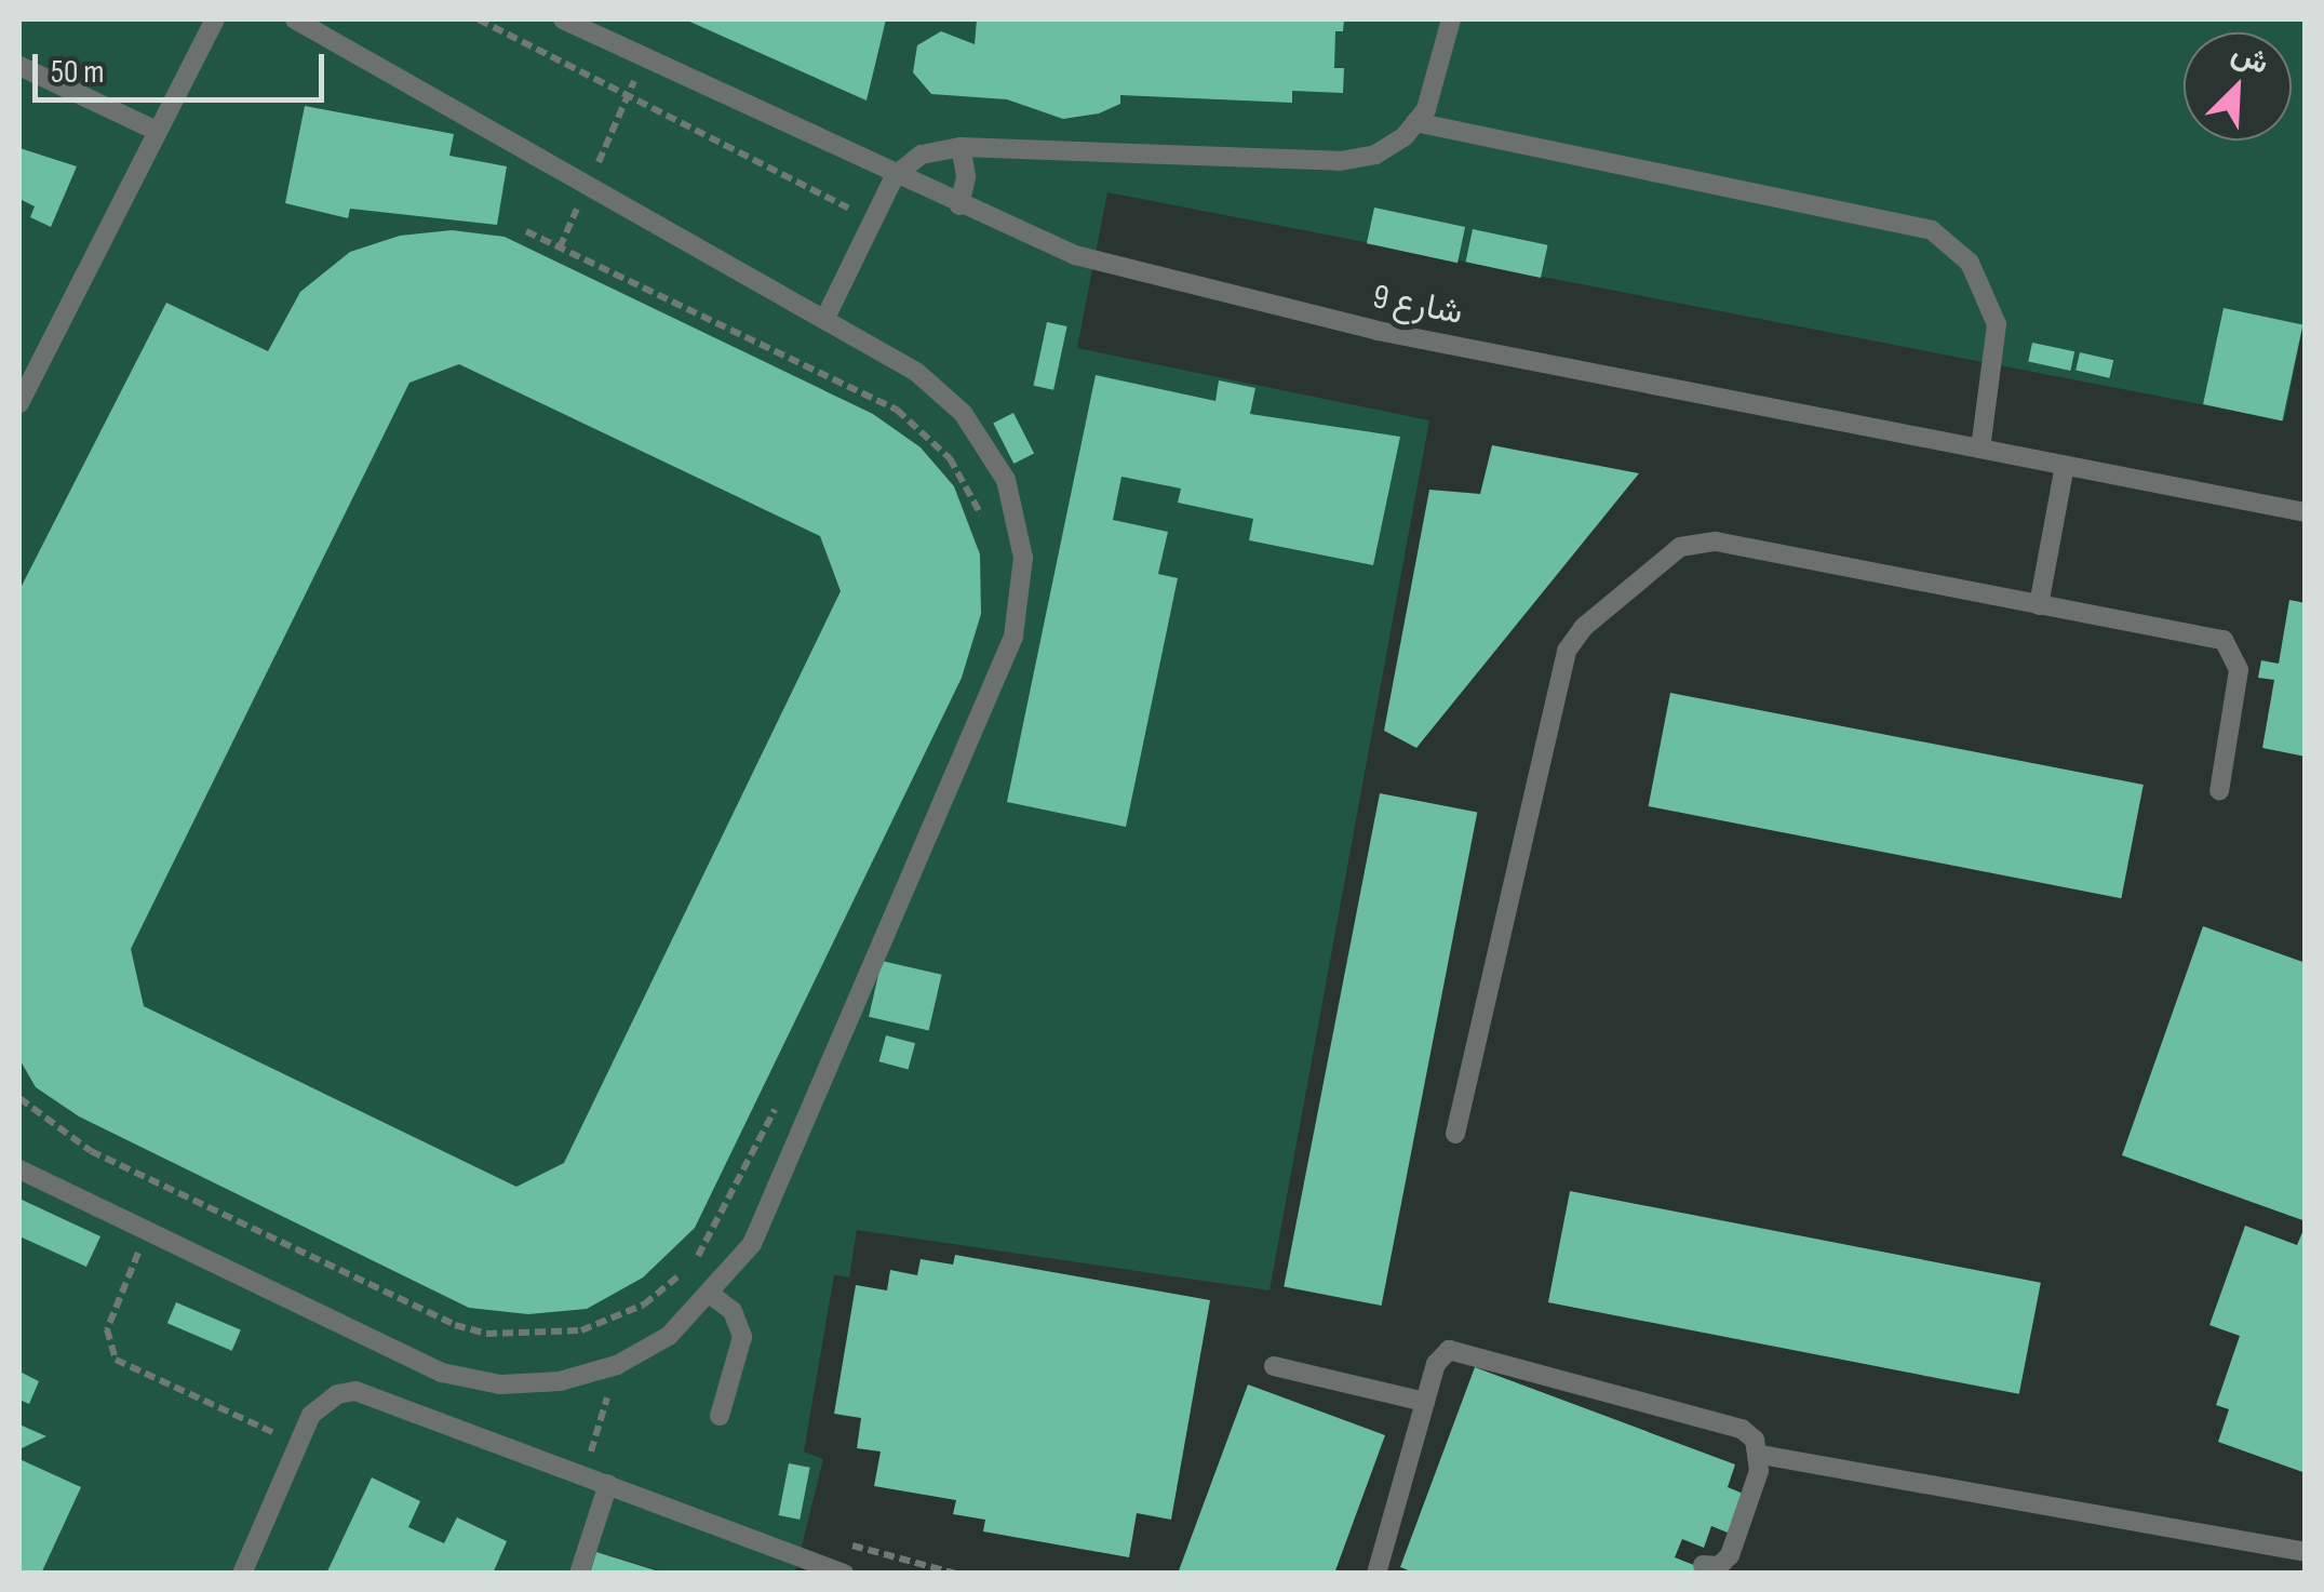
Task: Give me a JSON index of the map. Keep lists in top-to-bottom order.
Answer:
{
  "streets": {
    "lane": ["شارع 9"]
  },
  "scale_bar": "50 m",
  "north": "top right"
}
